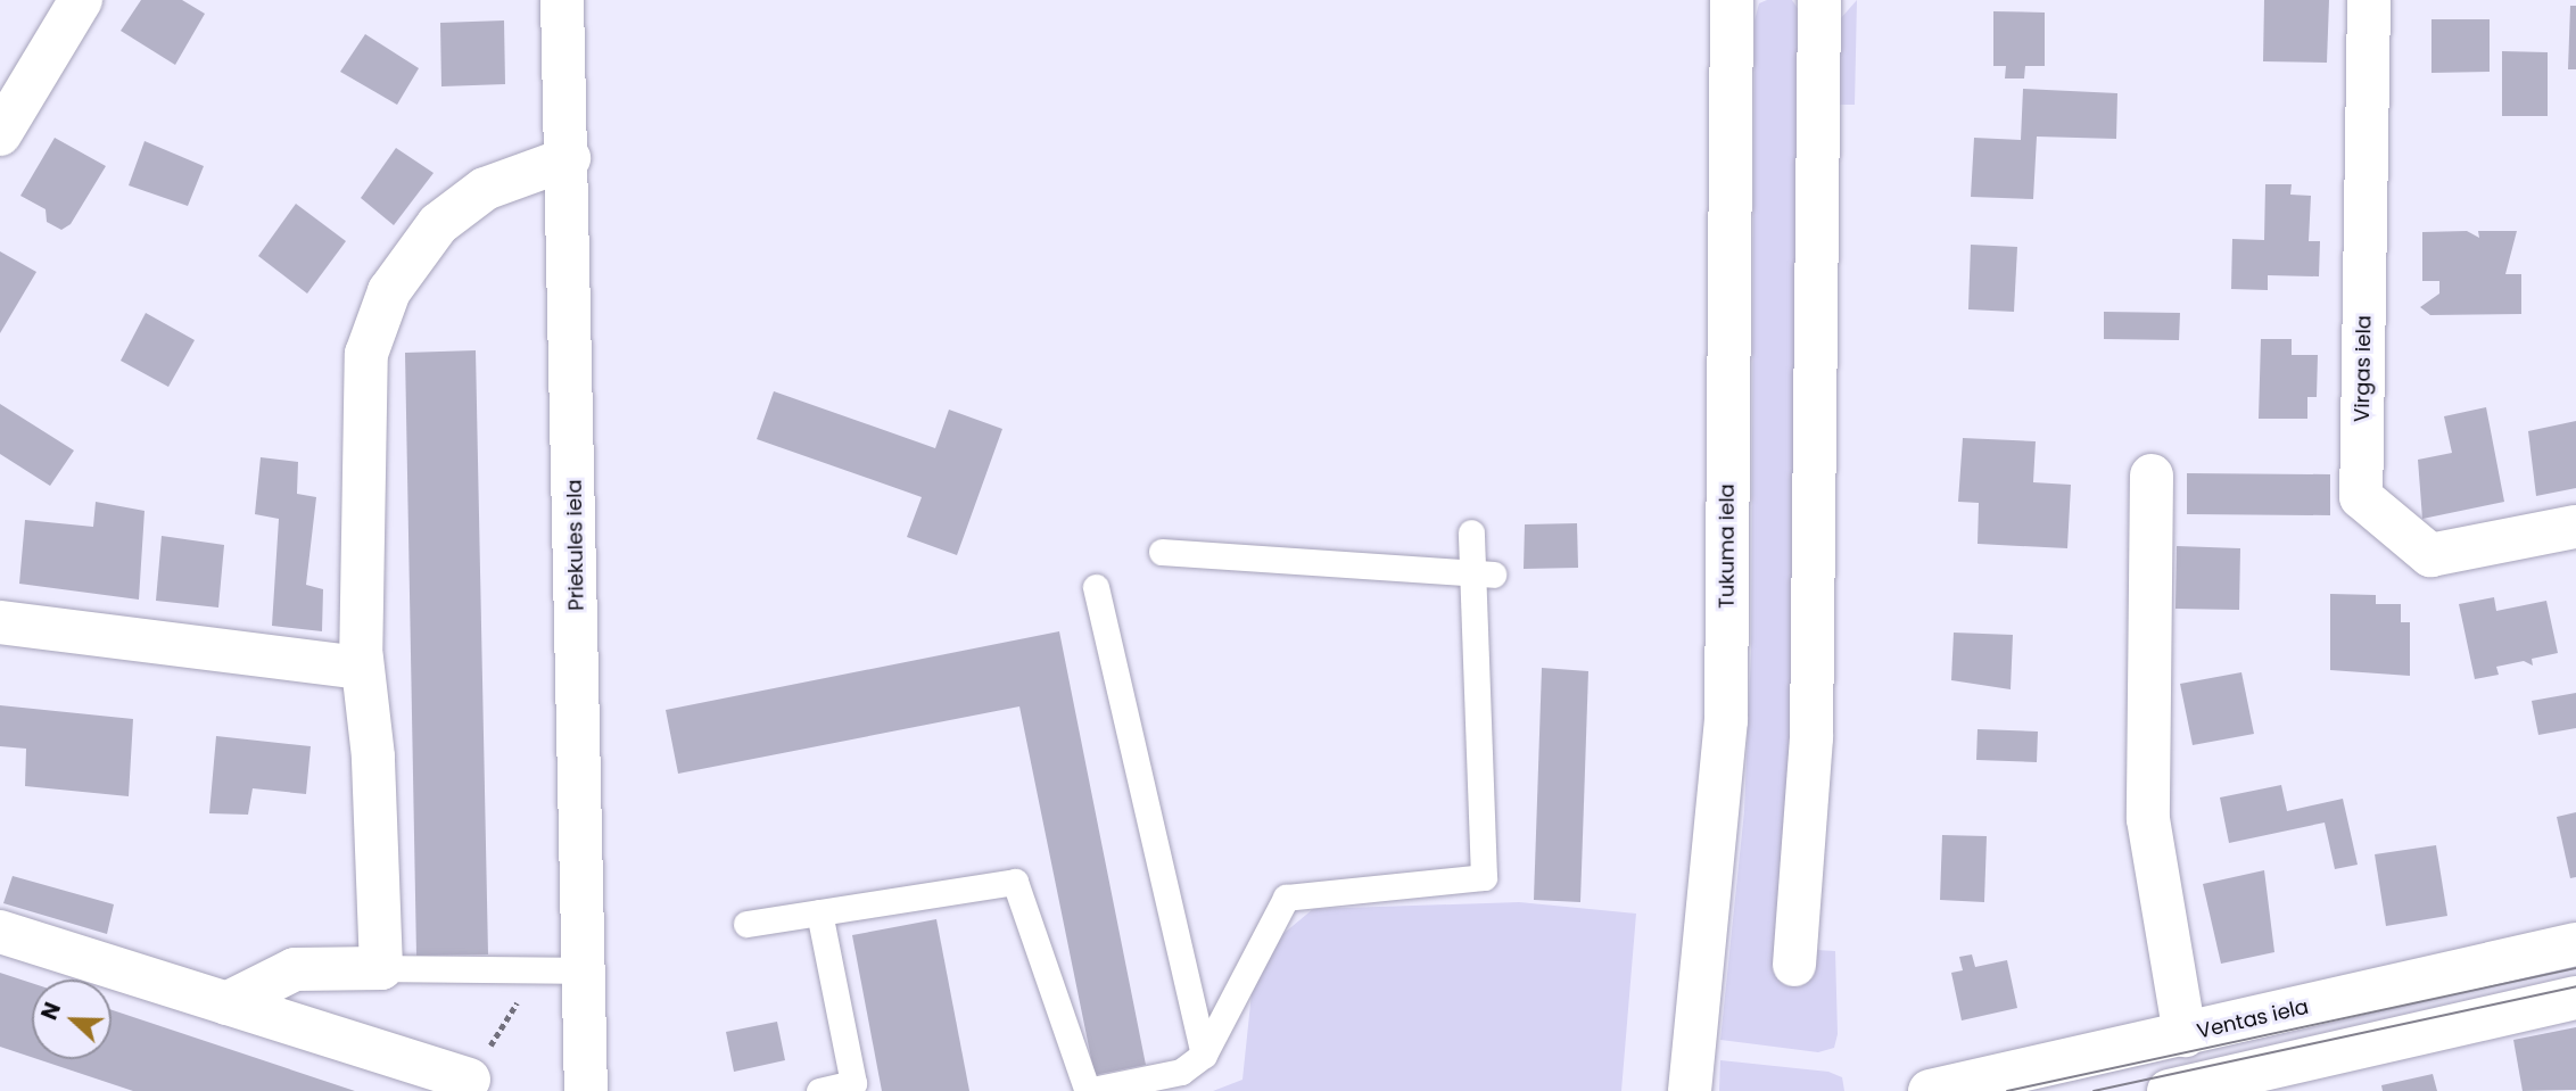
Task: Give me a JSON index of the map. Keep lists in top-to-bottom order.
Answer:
{
  "streets": {
    "street": [
      "Virgas iela",
      "Priekules iela",
      "Tukuma iela",
      "Ventas iela"
    ]
  },
  "north": "left"
}
